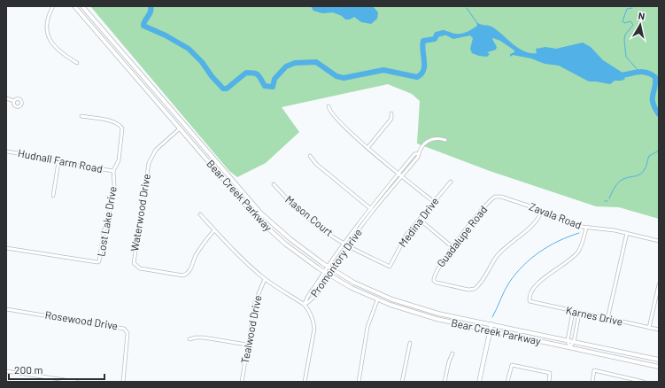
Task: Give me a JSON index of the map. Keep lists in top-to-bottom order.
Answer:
{
  "streets": {
    "main road": ["Bear Creek Parkway"],
    "street": [
      "Hudnall Farm Road",
      "Waterwood Drive",
      "Mason Court",
      "Zavala Road",
      "Lost Lake Drive",
      "Medina Drive",
      "Guadalupe Road",
      "Promontory Drive",
      "Karnes Drive",
      "Rosewood Drive",
      "Tealwood Drive"
    ]
  },
  "crossings": [
    ["Hudnall Farm Road", "Lost Lake Drive"],
    ["Bear Creek Parkway", "Waterwood Drive"],
    ["Bear Creek Parkway", "Promontory Drive"],
    ["Mason Court", "Medina Drive"],
    ["Mason Court", "Promontory Drive"],
    ["Zavala Road", "Guadalupe Road"],
    ["Zavala Road", "Karnes Drive"]
  ],
  "scale_bar": "200 m",
  "north": "top"
}
